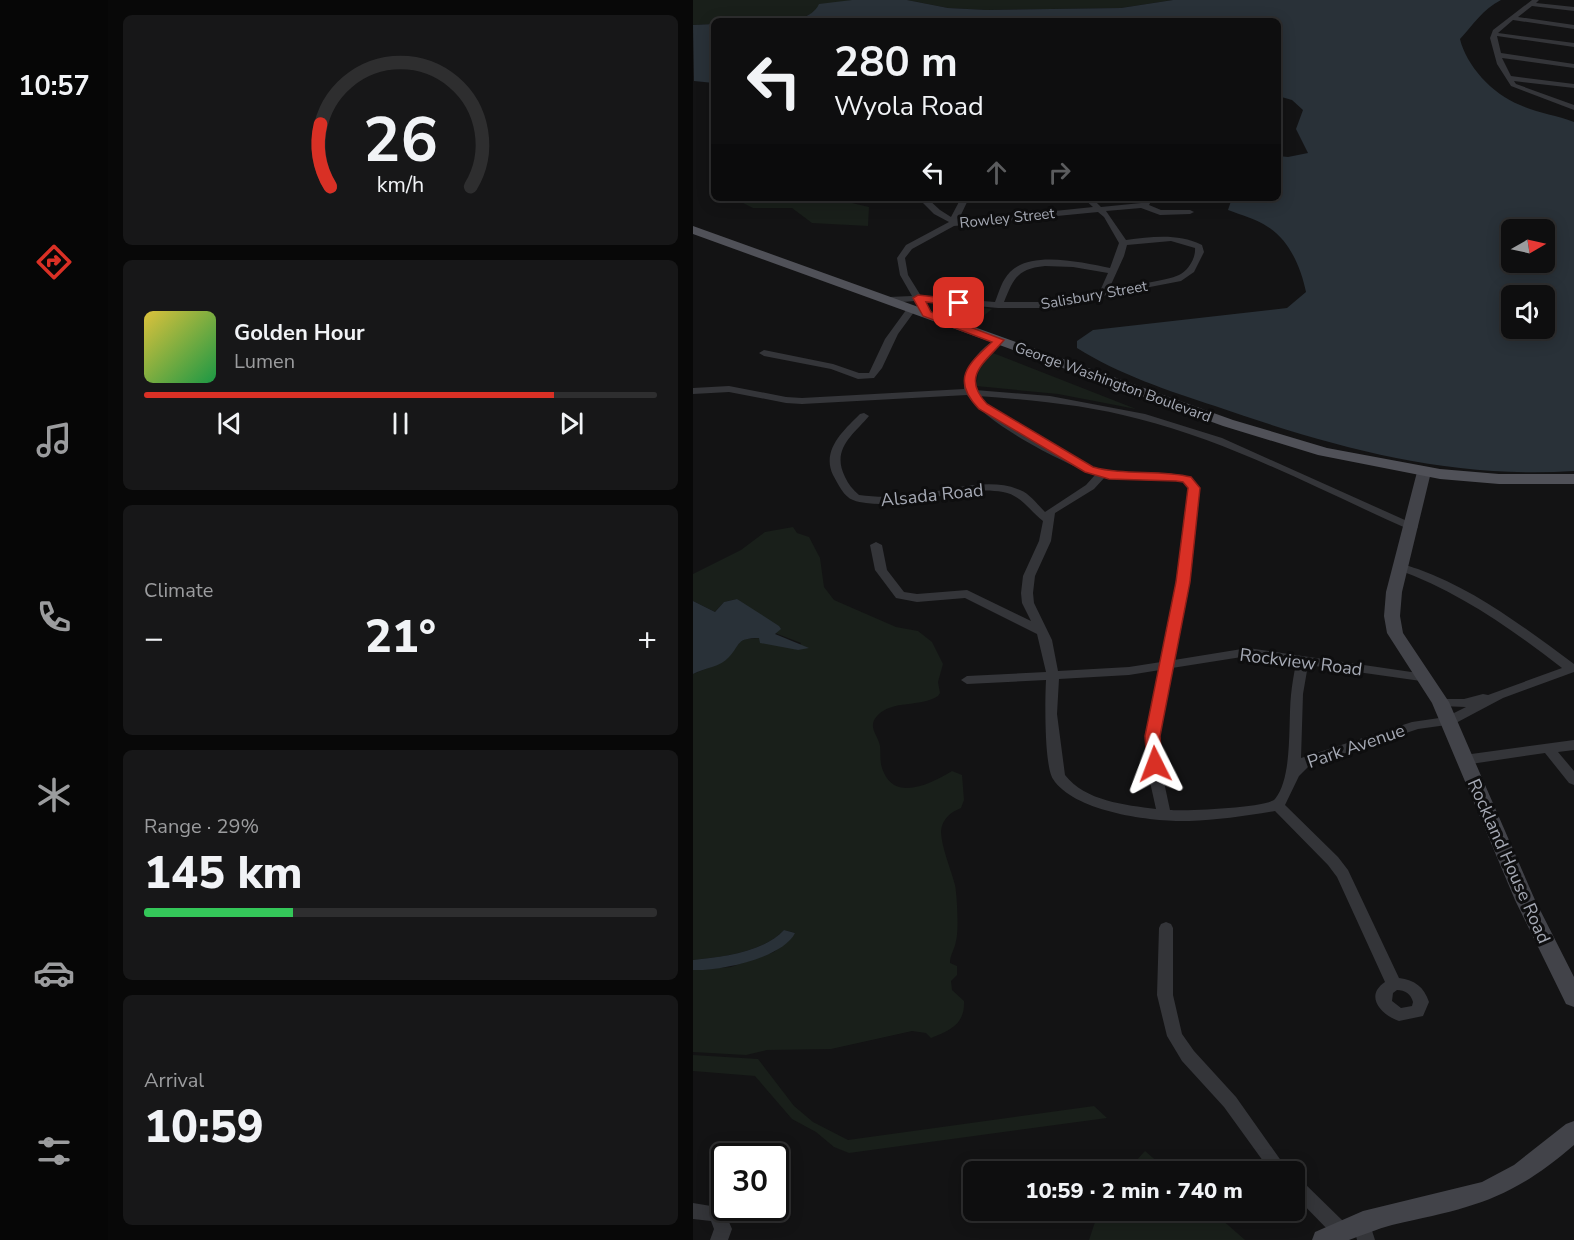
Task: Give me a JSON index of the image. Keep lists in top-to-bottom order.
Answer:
{
  "streets": {
    "main road": ["George Washington Boulevard"],
    "street": [
      "Rowley Street",
      "Salisbury Street",
      "Alsada Road",
      "Rockview Road",
      "Park Avenue",
      "Rockland House Road"
    ]
  },
  "crossings": [
    ["Salisbury Street", "George Washington Boulevard"],
    ["George Washington Boulevard", "Rockland House Road"],
    ["Rockview Road", "Rockland House Road"],
    ["Park Avenue", "Rockland House Road"]
  ],
  "north": "right",
  "page": {
    "tabs": "10:57",
    "turn": ["280 m", "Wyola Road"],
    "song": ["Golden Hour", "Lumen"],
    "tile": [
      "Climate",
      ["Range · 29%", "145 km"],
      ["Arrival", "10:59"]
    ],
    "heat": ["−", "21°", "+"],
    "limit": "30",
    "trip": "10:59 · 2 min · 740 m",
    "gauge": ["26", "km/h"]
  }
}
